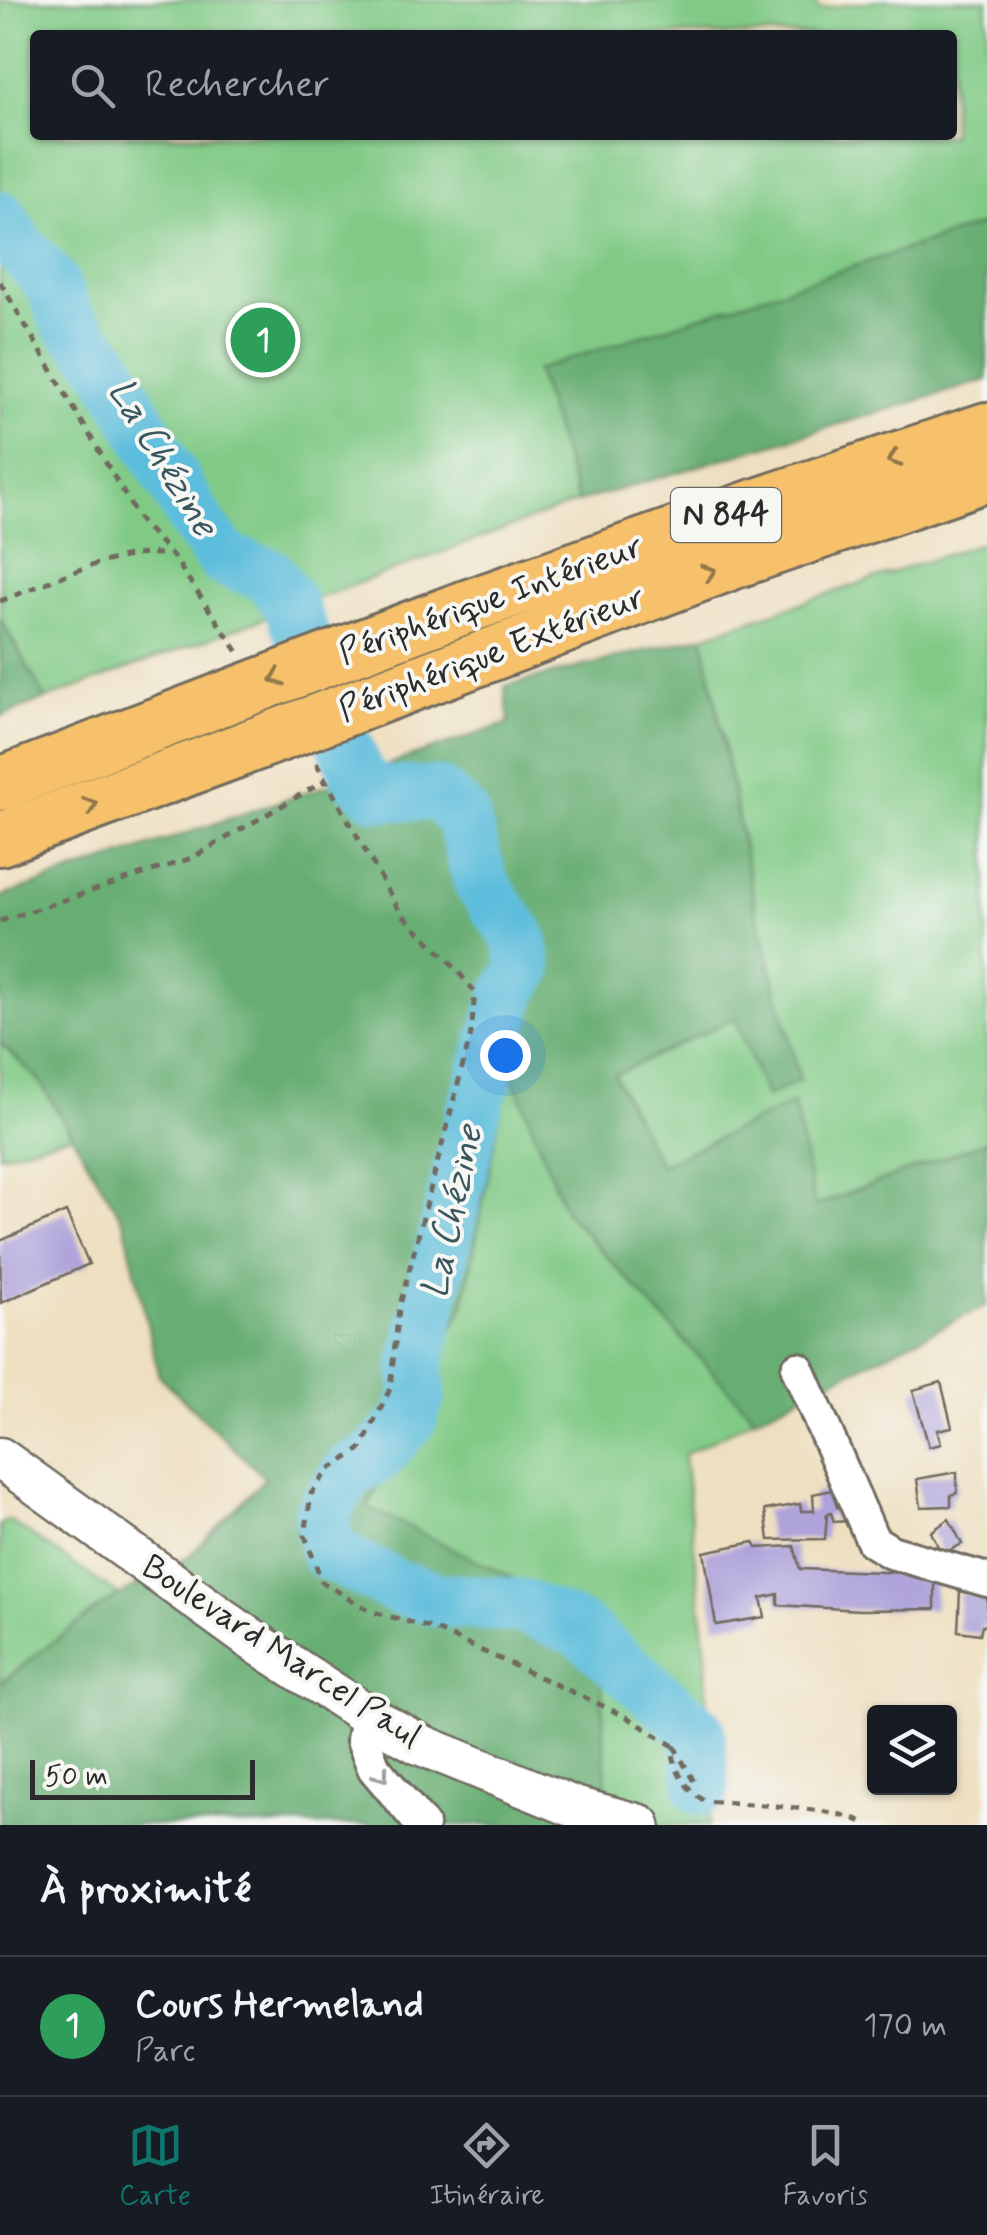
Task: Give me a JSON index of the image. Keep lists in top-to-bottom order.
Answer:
{
  "streets": {
    "highway": ["N 844", "Périphérique Intérieur", "Périphérique Extérieur"],
    "street": ["Boulevard Marcel Paul"]
  },
  "one_way": ["Périphérique Intérieur", "Périphérique Extérieur"],
  "water": ["La Chézine"],
  "scale_bar": "50 m",
  "page": {
    "search": "Rechercher",
    "pins": "1",
    "scale": "50 m",
    "heading": "À proximité",
    "list": [
      {
        "mark": "1",
        "name": "Cours Hermeland",
        "note": "Parc",
        "value": "170 m"
      }
    ],
    "nav": ["Carte", "Itinéraire", "Favoris"]
  }
}
